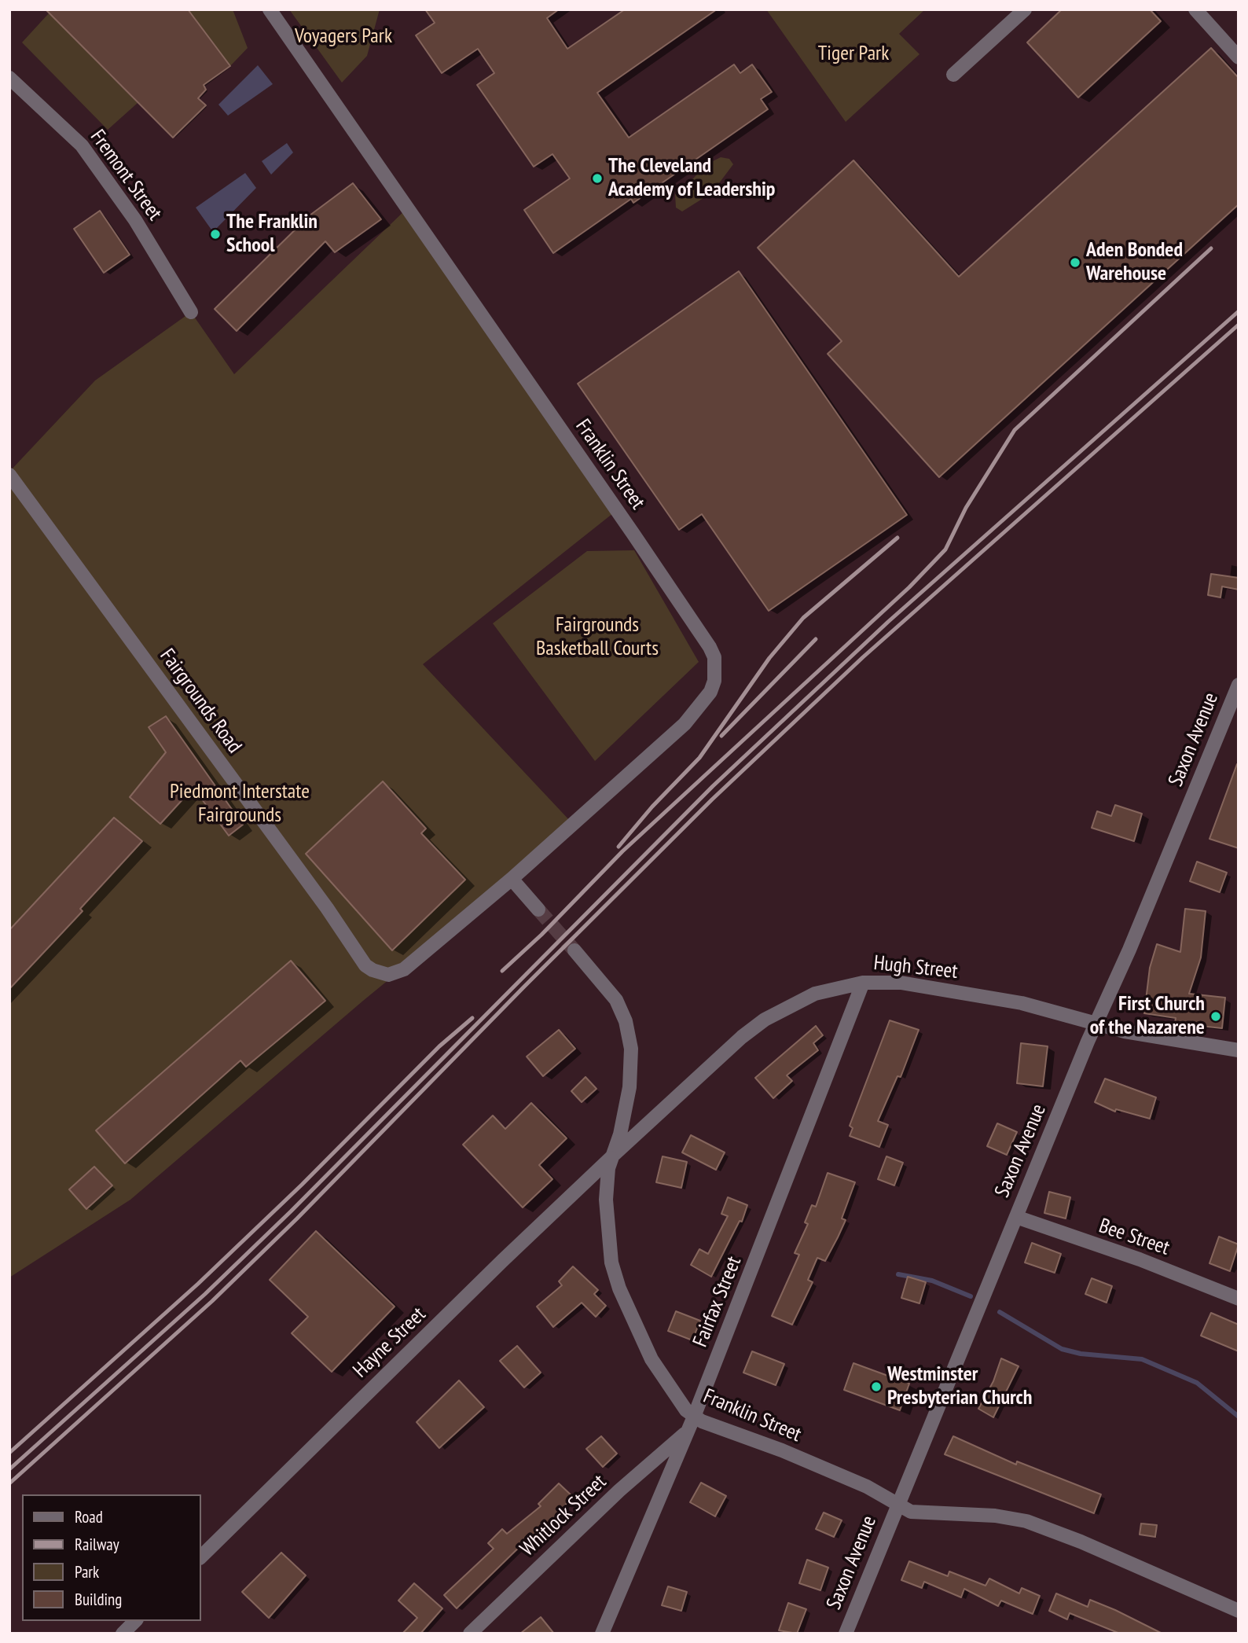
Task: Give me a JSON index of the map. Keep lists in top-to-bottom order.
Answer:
{
  "streets": {
    "street": [
      "Fremont Street",
      "Franklin Street",
      "Fairgrounds Road",
      "Saxon Avenue",
      "Hugh Street",
      "Bee Street",
      "Fairfax Street",
      "Hayne Street",
      "Whitlock Street"
    ]
  },
  "crossings": [
    ["Franklin Street", "Fairgrounds Road"],
    ["Franklin Street", "Saxon Avenue"],
    ["Franklin Street", "Hugh Street"],
    ["Franklin Street", "Fairfax Street"],
    ["Franklin Street", "Hayne Street"],
    ["Saxon Avenue", "Hugh Street"],
    ["Saxon Avenue", "Bee Street"],
    ["Hugh Street", "Fairfax Street"],
    ["Hugh Street", "Hayne Street"],
    ["Fairfax Street", "Whitlock Street"]
  ],
  "parks": [
    "Voyagers Park",
    "Tiger Park",
    "Fairgrounds Basketball Courts",
    "Piedmont Interstate Fairgrounds"
  ],
  "places": [
    "The Cleveland Academy of Leadership",
    "The Franklin School",
    "Aden Bonded Warehouse",
    "First Church of the Nazarene",
    "Westminster Presbyterian Church"
  ],
  "legend": [
    "Road",
    "Railway",
    "Park",
    "Building"
  ]
}
